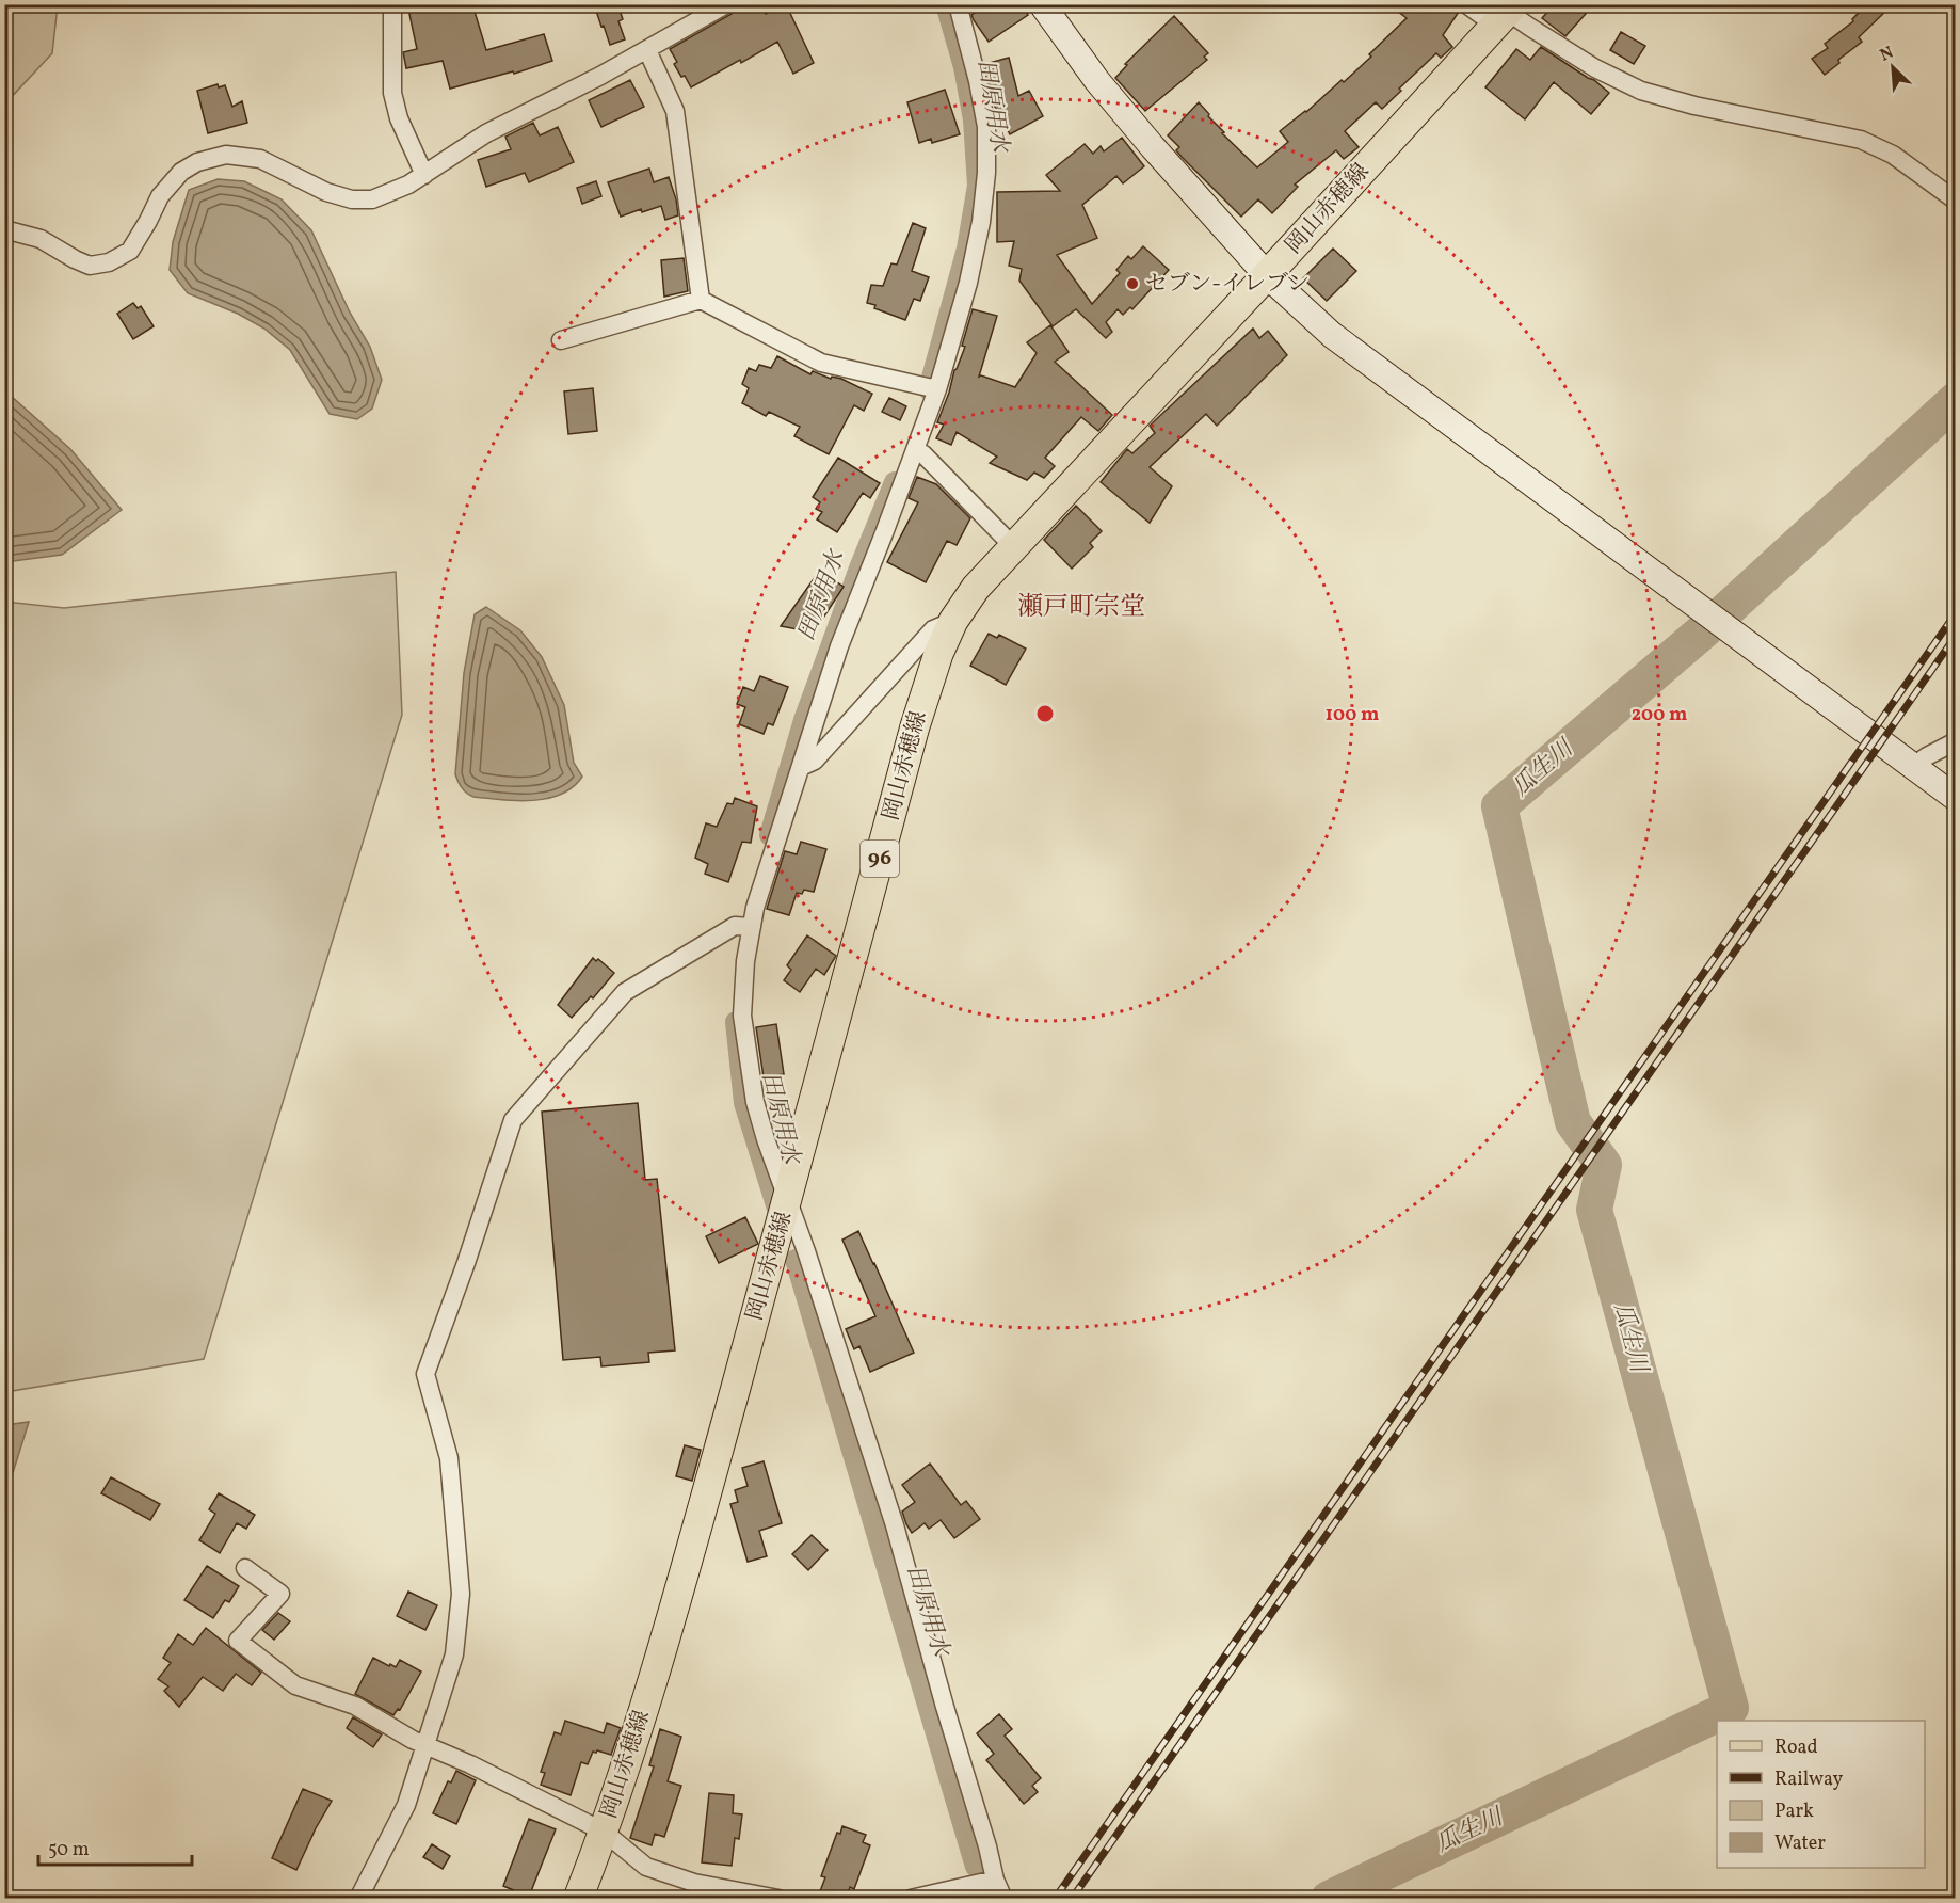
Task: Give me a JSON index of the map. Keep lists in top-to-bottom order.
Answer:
{
  "streets": {
    "main road": ["岡山赤穂線", "96"]
  },
  "districts": ["瀬戸町宗堂"],
  "water": ["田原用水", "瓜生川"],
  "places": ["セブン-イレブン"],
  "legend": [
    "Road",
    "Railway",
    "Park",
    "Water"
  ],
  "scale_bar": "50 m",
  "north": "top left",
  "rings": ["100 m", "200 m"]
}
